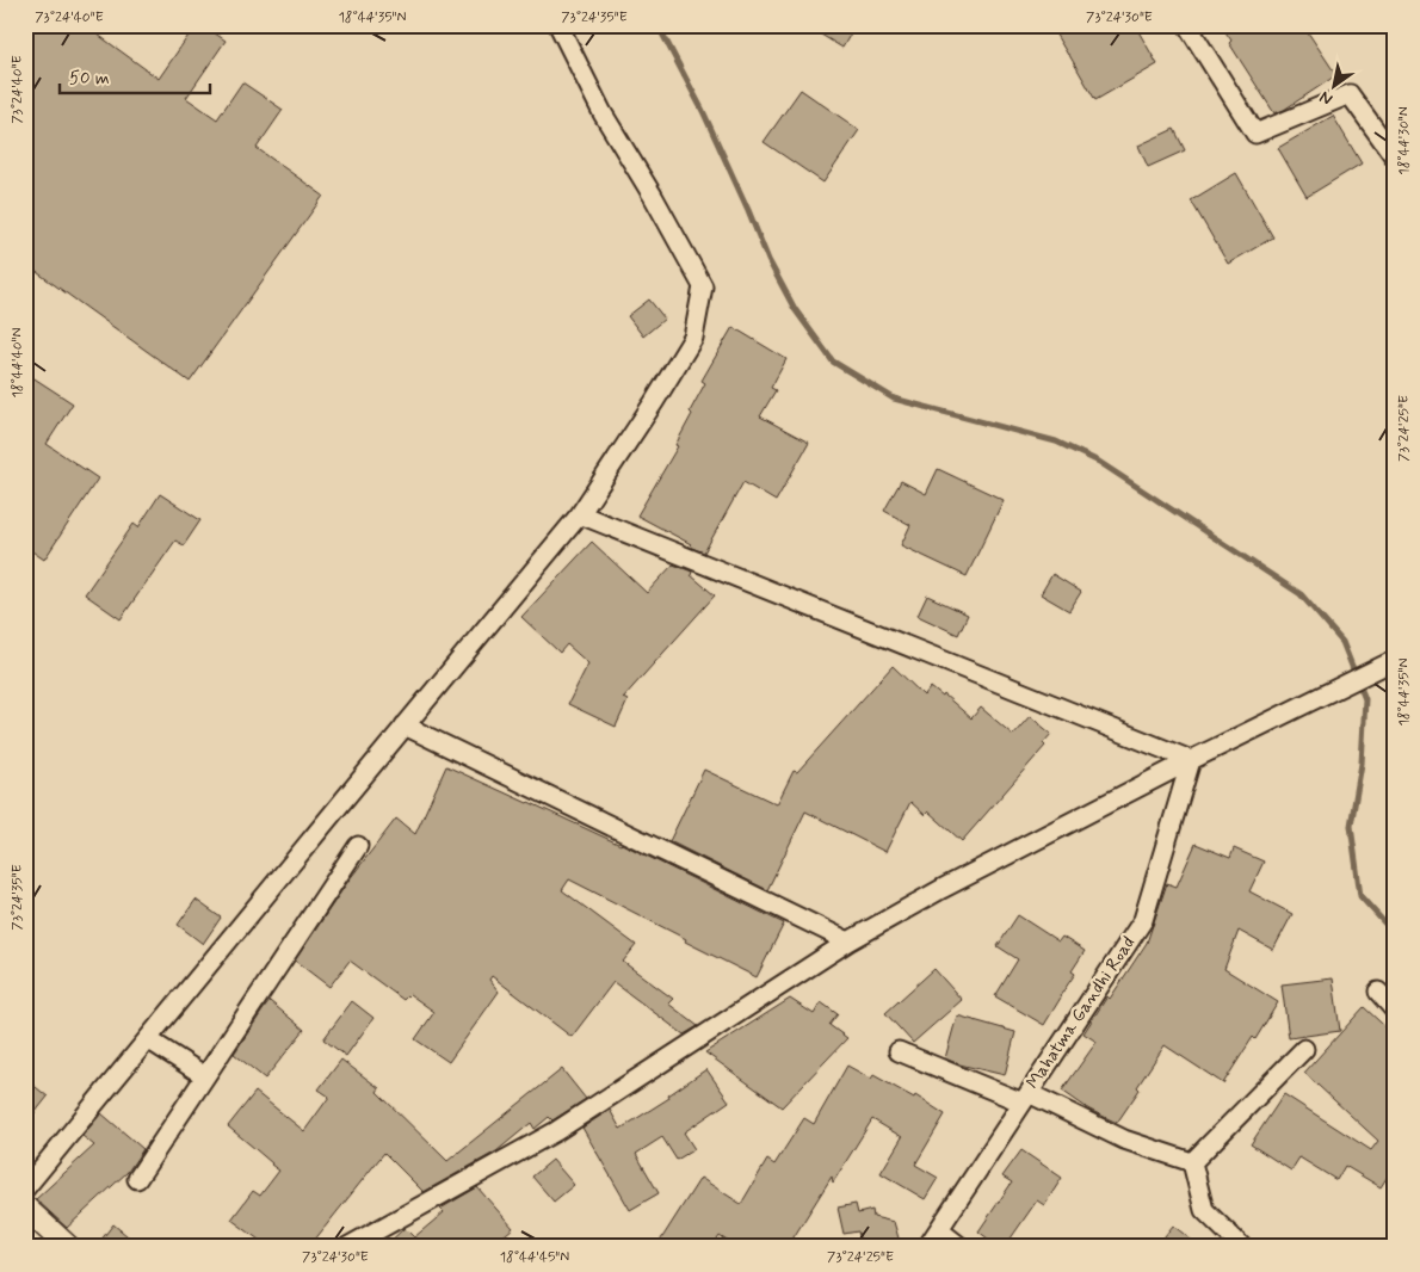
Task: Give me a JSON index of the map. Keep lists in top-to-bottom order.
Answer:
{
  "streets": {
    "street": ["Mahatma Gandhi Road"]
  },
  "scale_bar": "50 m",
  "north": "bottom left",
  "coordinates": [
    "73°24'40\"E",
    "18°44'35\"N",
    "73°24'35\"E",
    "73°24'30\"E",
    "18°44'30\"N",
    "18°44'40\"N",
    "73°24'25\"E",
    "18°44'45\"N"
  ]
}
